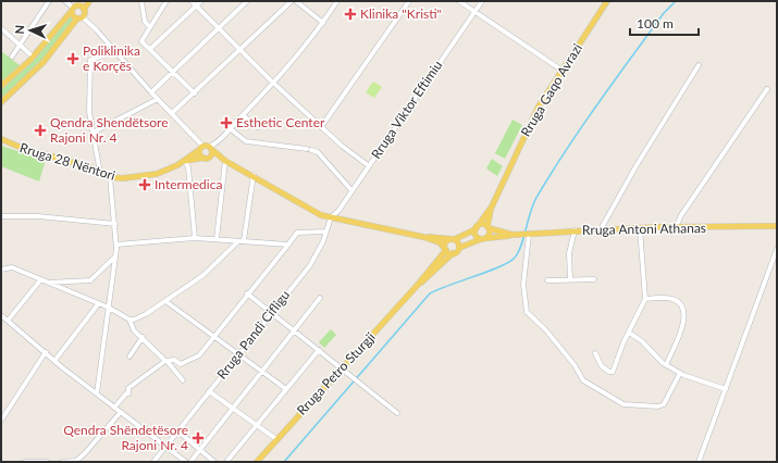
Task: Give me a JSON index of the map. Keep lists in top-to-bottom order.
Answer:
{
  "streets": {
    "main road": [
      "Rruga Gaqo Avrazi",
      "Rruga 28 Nëntori",
      "Rruga Antoni Athanas",
      "Rruga Petro Sturgji"
    ],
    "street": ["Rruga Viktor Eftimiu", "Rruga Pandi Cifligu"]
  },
  "crossings": [
    ["Rruga Gaqo Avrazi", "Rruga Antoni Athanas"],
    ["Rruga Viktor Eftimiu", "Rruga 28 Nëntori"],
    ["Rruga Viktor Eftimiu", "Rruga Pandi Cifligu"],
    ["Rruga 28 Nëntori", "Rruga Antoni Athanas"],
    ["Rruga 28 Nëntori", "Rruga Pandi Cifligu"],
    ["Rruga 28 Nëntori", "Rruga Petro Sturgji"],
    ["Rruga Antoni Athanas", "Rruga Petro Sturgji"]
  ],
  "places": {
    "health": [
      "Klinika \"Kristi\"",
      "Poliklinika e Korçës",
      "Esthetic Center",
      "Qendra Shendëtsore Rajoni Nr. 4",
      "Intermedica",
      "Qendra Shëndetësore Rajoni Nr. 4"
    ]
  },
  "scale_bar": "100 m",
  "north": "left"
}
